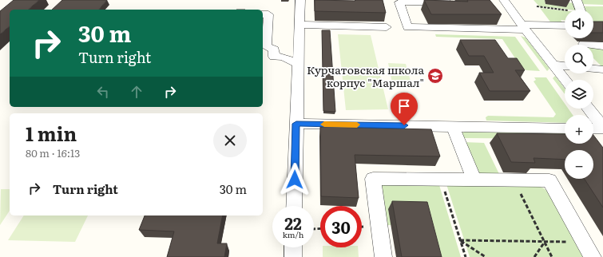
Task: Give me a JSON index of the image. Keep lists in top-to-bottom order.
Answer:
{
  "places": {
    "school or university": ["Курчатовская школа корпус \"Маршал\""]
  },
  "page": {
    "map_buttons": ["+", "−"],
    "turn": ["30 m", "Turn right"],
    "heading": ["1 min", "80 m · 16:13"],
    "list": [
      {
        "name": "Turn right",
        "value": "30 m"
      }
    ],
    "speed": "22 km/h",
    "limit": "30"
  }
}
